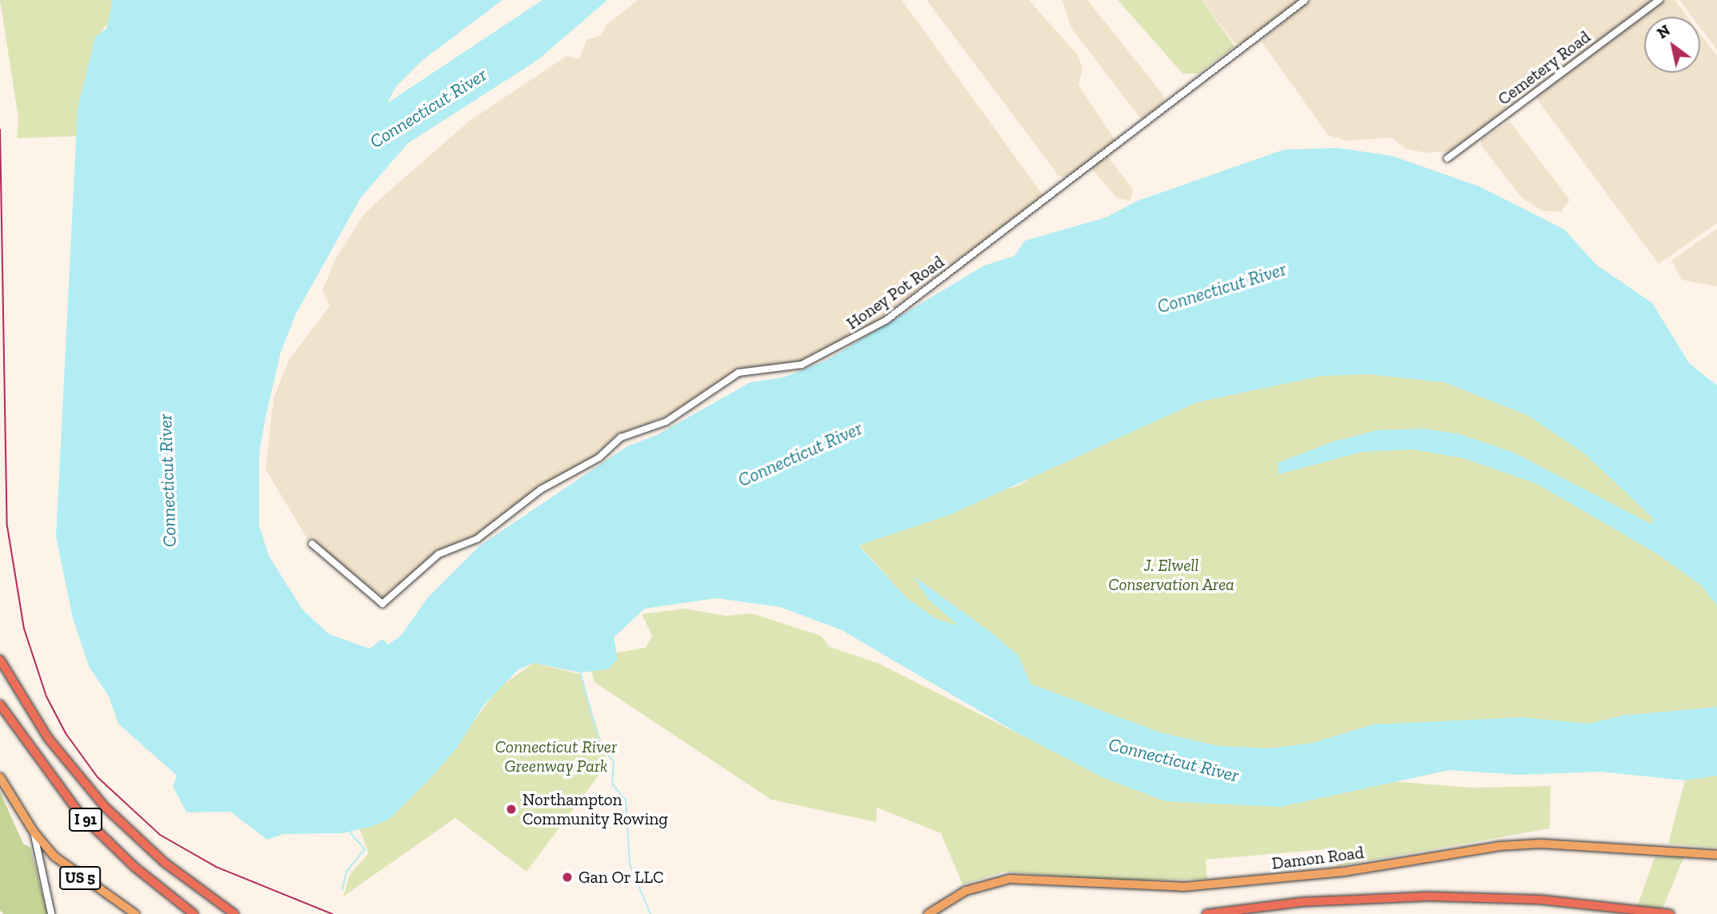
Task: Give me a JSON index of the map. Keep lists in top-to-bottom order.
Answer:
{
  "streets": {
    "highway": ["I 91"],
    "main road": ["Damon Road", "US 5"],
    "street": ["Cemetery Road", "Honey Pot Road"]
  },
  "water": ["Connecticut River"],
  "parks": ["J. Elwell Conservation Area", "Connecticut River Greenway Park"],
  "places": ["Northampton Community Rowing", "Gan Or LLC"],
  "north": "top left"
}
